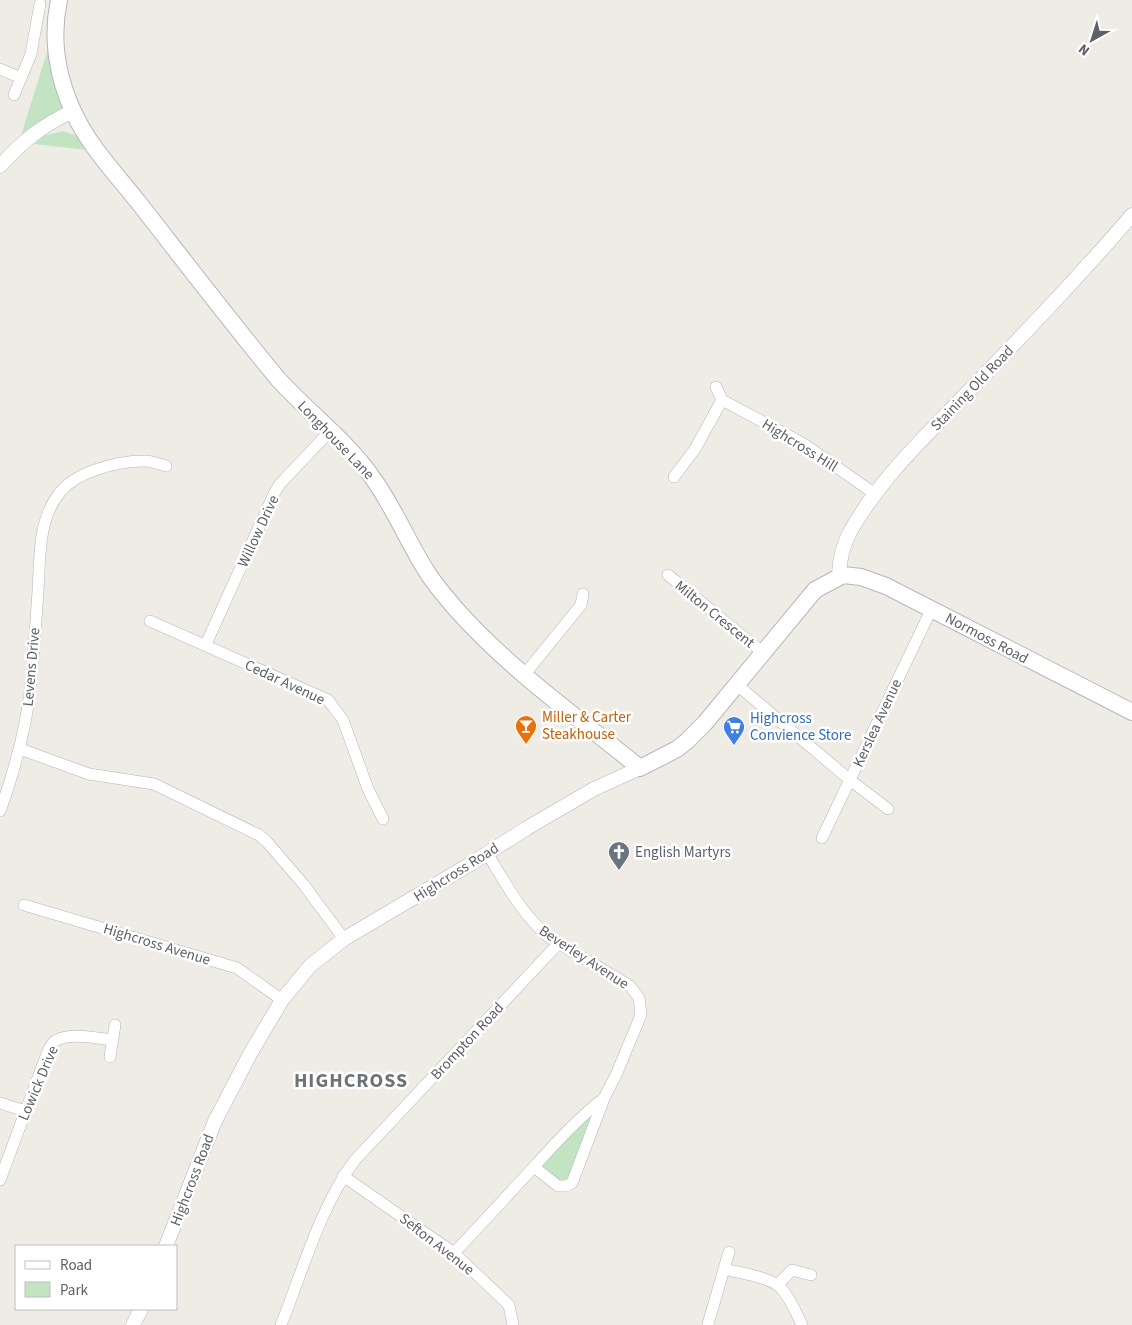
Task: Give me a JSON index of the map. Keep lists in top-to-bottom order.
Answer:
{
  "streets": {
    "main road": ["Longhouse Lane", "Normoss Road", "Highcross Road"],
    "street": [
      "Staining Old Road",
      "Highcross Hill",
      "Willow Drive",
      "Milton Crescent",
      "Levens Drive",
      "Cedar Avenue",
      "Kerslea Avenue",
      "Highcross Avenue",
      "Beverley Avenue",
      "Brompton Road",
      "Lowick Drive",
      "Sefton Avenue"
    ]
  },
  "crossings": [
    ["Staining Old Road", "Highcross Hill"],
    ["Staining Old Road", "Normoss Road"],
    ["Staining Old Road", "Highcross Road"],
    ["Longhouse Lane", "Willow Drive"],
    ["Longhouse Lane", "Highcross Road"],
    ["Willow Drive", "Cedar Avenue"],
    ["Milton Crescent", "Highcross Road"],
    ["Normoss Road", "Kerslea Avenue"],
    ["Normoss Road", "Highcross Road"],
    ["Highcross Road", "Highcross Avenue"],
    ["Highcross Road", "Beverley Avenue"],
    ["Beverley Avenue", "Brompton Road"],
    ["Beverley Avenue", "Sefton Avenue"],
    ["Brompton Road", "Sefton Avenue"]
  ],
  "districts": ["HIGHCROSS"],
  "places": {
    "bar": ["Miller & Carter Steakhouse"],
    "supermarket": ["Highcross Convience Store"],
    "church": ["English Martyrs"]
  },
  "legend": ["Road", "Park"],
  "north": "bottom left"
}
